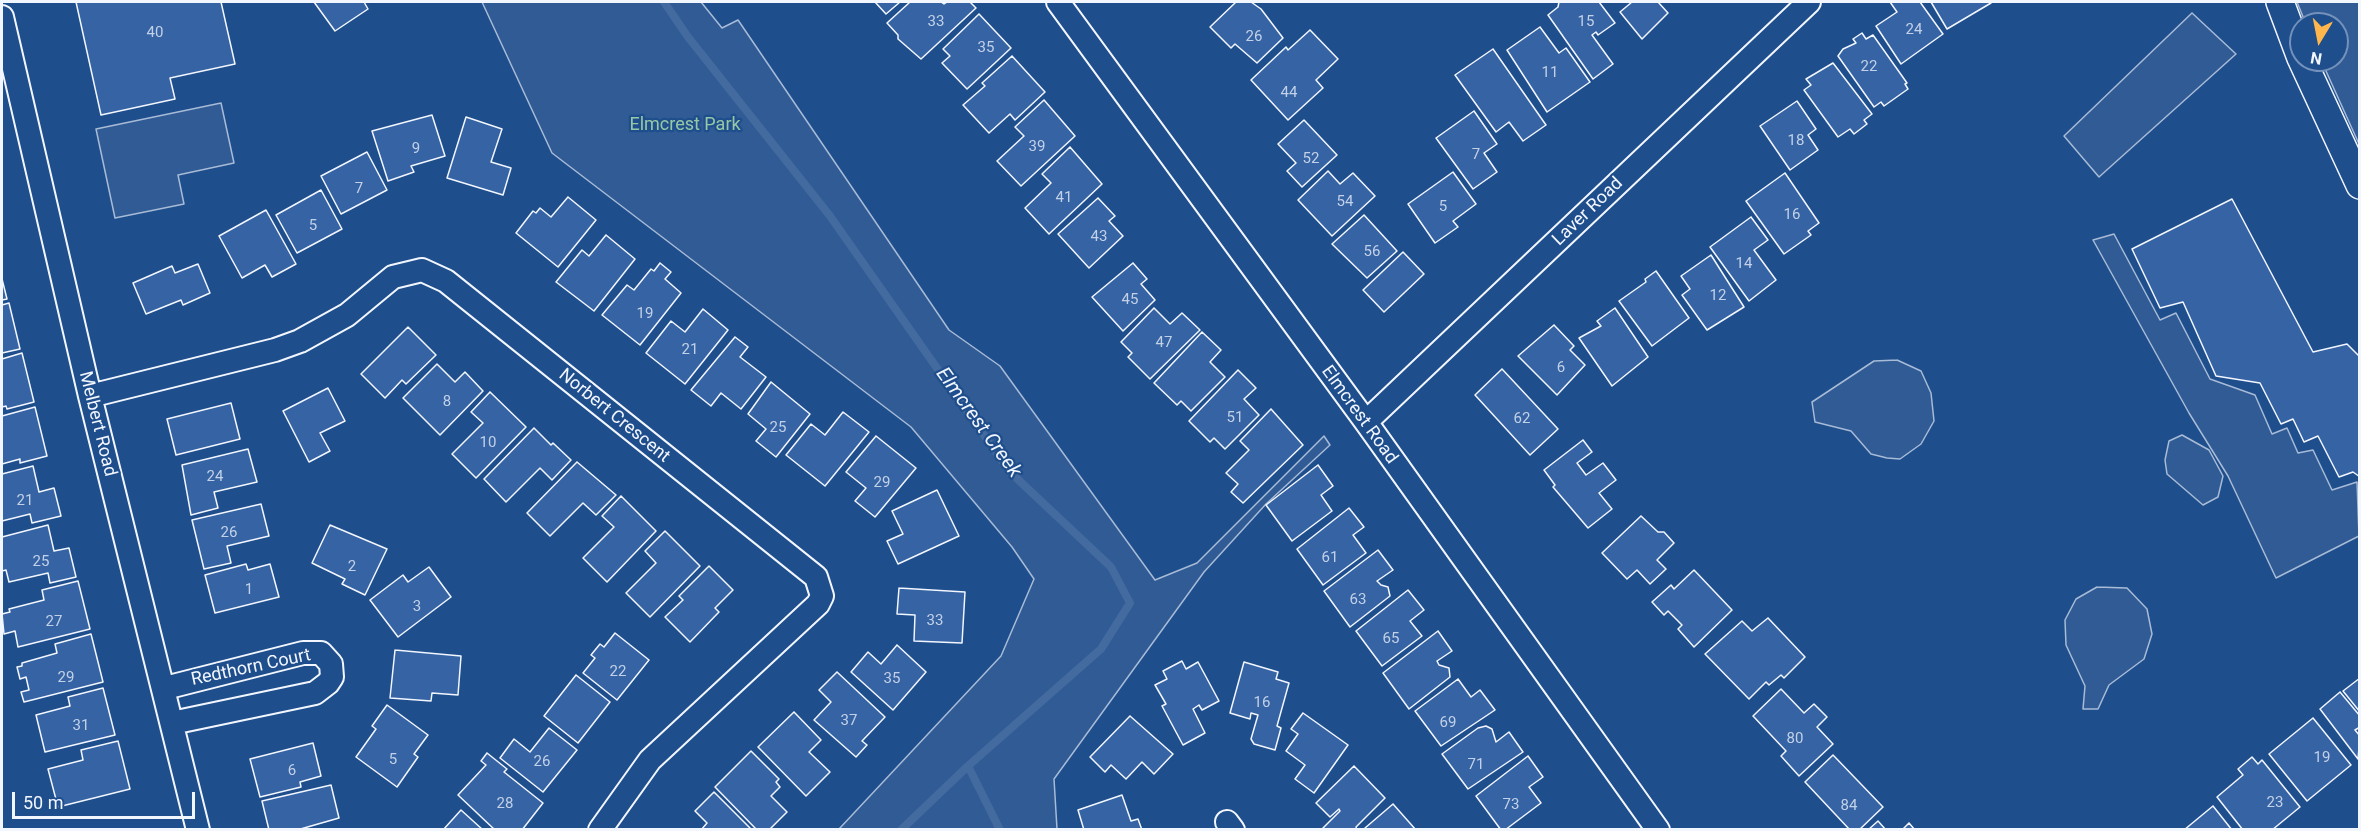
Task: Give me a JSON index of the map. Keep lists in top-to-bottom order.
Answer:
{
  "streets": {
    "street": [
      "Laver Road",
      "Elmcrest Road",
      "Norbert Crescent",
      "Melbert Road",
      "Redthorn Court"
    ]
  },
  "crossings": [
    ["Laver Road", "Elmcrest Road"],
    ["Norbert Crescent", "Melbert Road"],
    ["Melbert Road", "Redthorn Court"]
  ],
  "water": ["Elmcrest Creek"],
  "parks": ["Elmcrest Park"],
  "house_numbers": [
    "33",
    "15",
    "24",
    "40",
    "26",
    "35",
    "22",
    "11",
    "44",
    "18",
    "39",
    "9",
    "7",
    "52",
    "7",
    "41",
    "54",
    "5",
    "16",
    "5",
    "43",
    "56",
    "14",
    "12",
    "45",
    "19",
    "47",
    "21",
    "6",
    "8",
    "51",
    "62",
    "25",
    "10",
    "24",
    "29",
    "21",
    "26",
    "61",
    "25",
    "2",
    "1",
    "63",
    "3",
    "33",
    "27",
    "65",
    "22",
    "29",
    "35",
    "16",
    "37",
    "69",
    "31",
    "80",
    "19",
    "5",
    "26",
    "71",
    "6",
    "23",
    "28",
    "73",
    "84"
  ],
  "scale_bar": "50 m",
  "north": "bottom"
}
